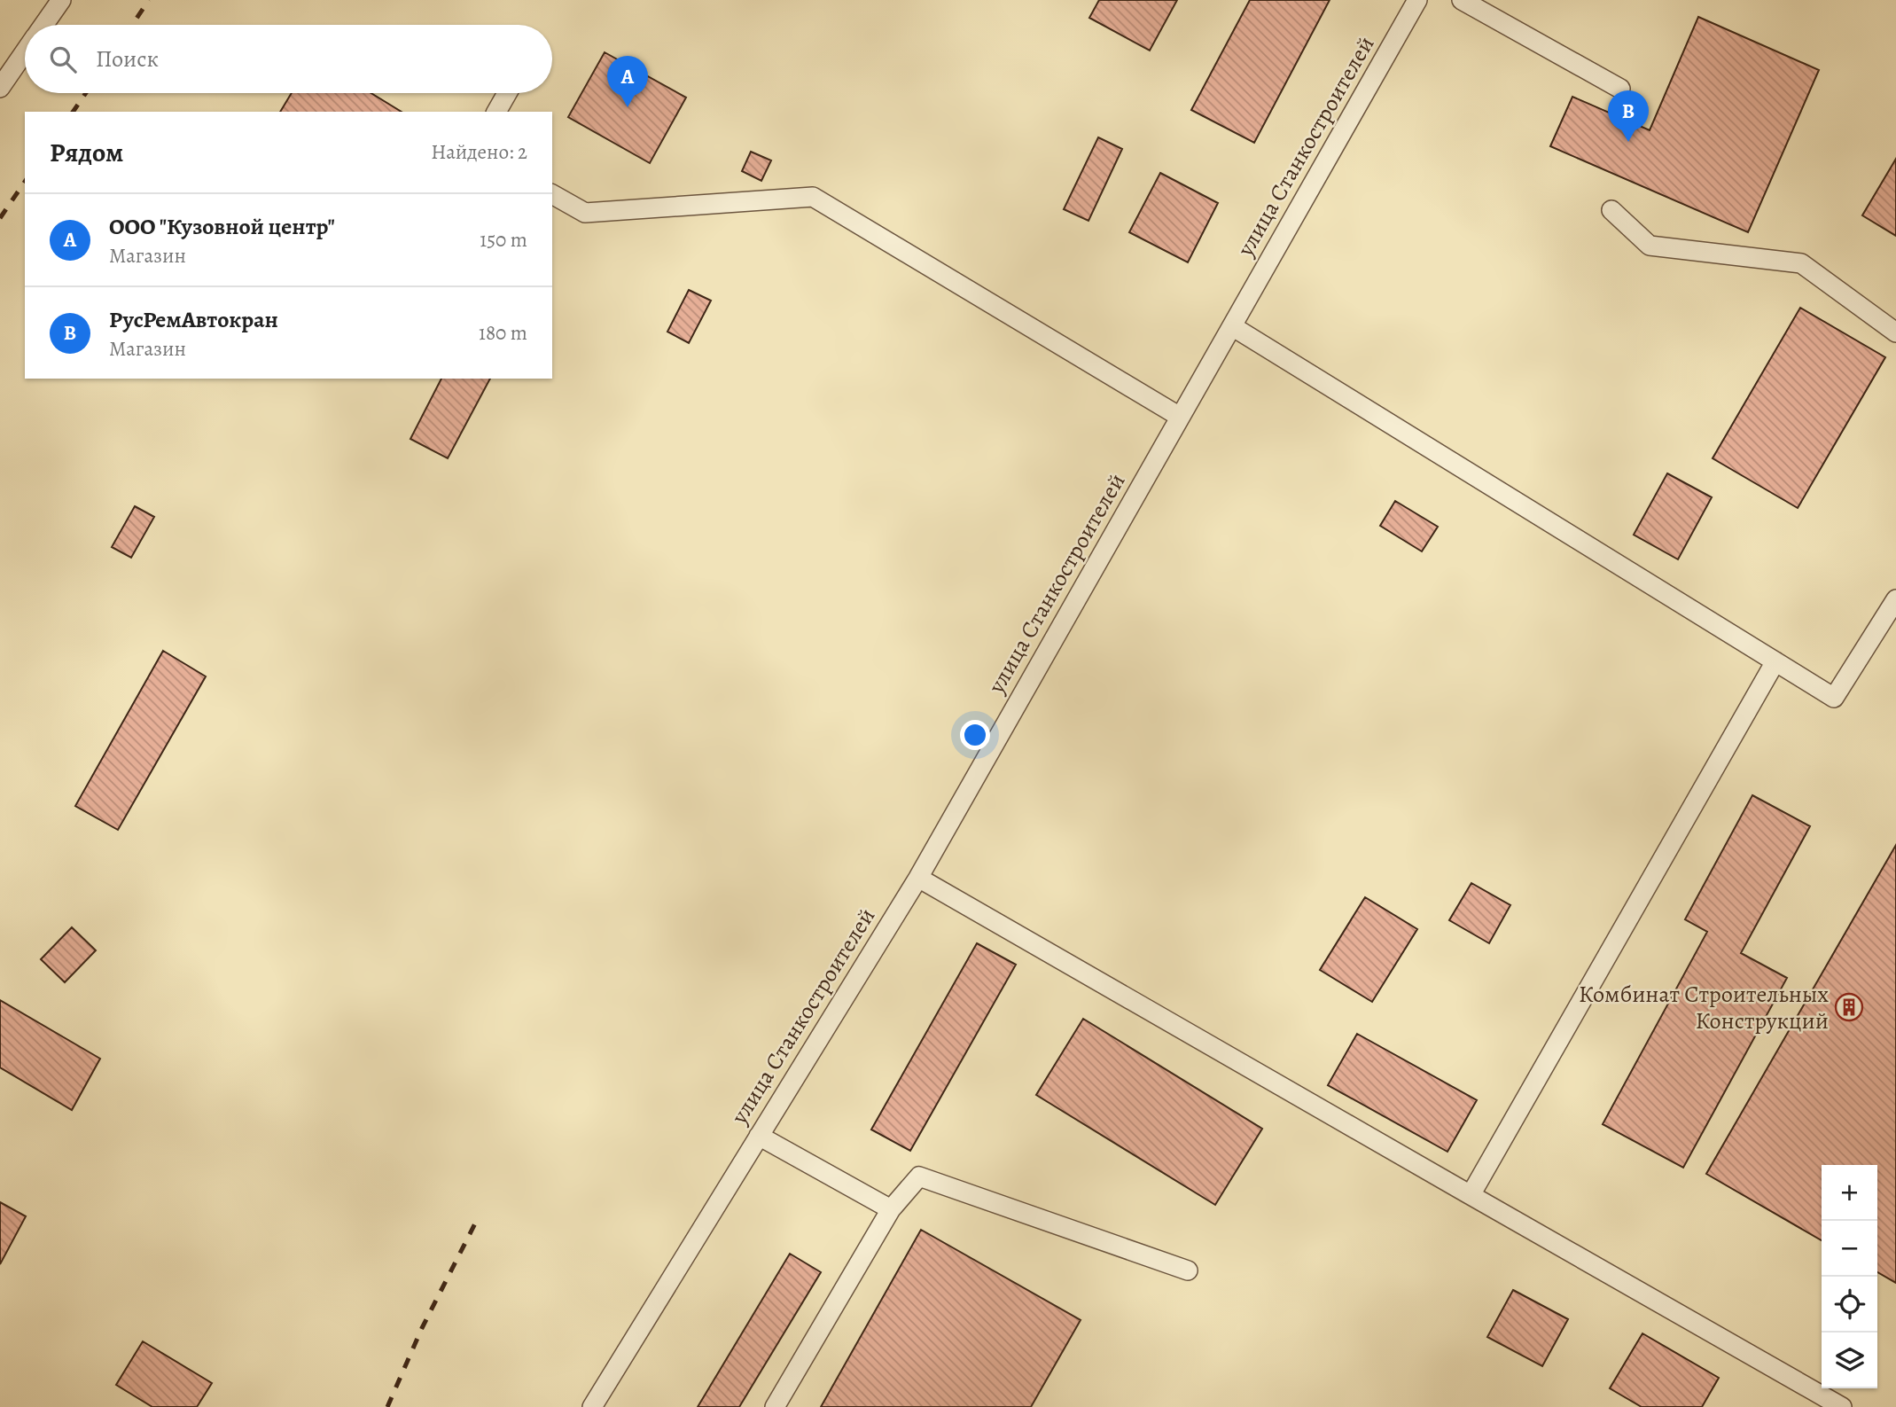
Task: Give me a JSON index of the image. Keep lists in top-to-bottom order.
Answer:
{
  "streets": {
    "lane": ["улица Станкостроителей"]
  },
  "places": {
    "building": ["Комбинат Строительных Конструкций"]
  },
  "page": {
    "search": "Поиск",
    "pins": ["A", "B"],
    "heading": ["Рядом", "Найдено: 2"],
    "list": [
      {
        "mark": "A",
        "name": "ООО \"Кузовной центр\"",
        "note": "Магазин",
        "value": "150 m"
      },
      {
        "mark": "B",
        "name": "РусРемАвтокран",
        "note": "Магазин",
        "value": "180 m"
      }
    ],
    "map_buttons": ["+", "−"]
  }
}
